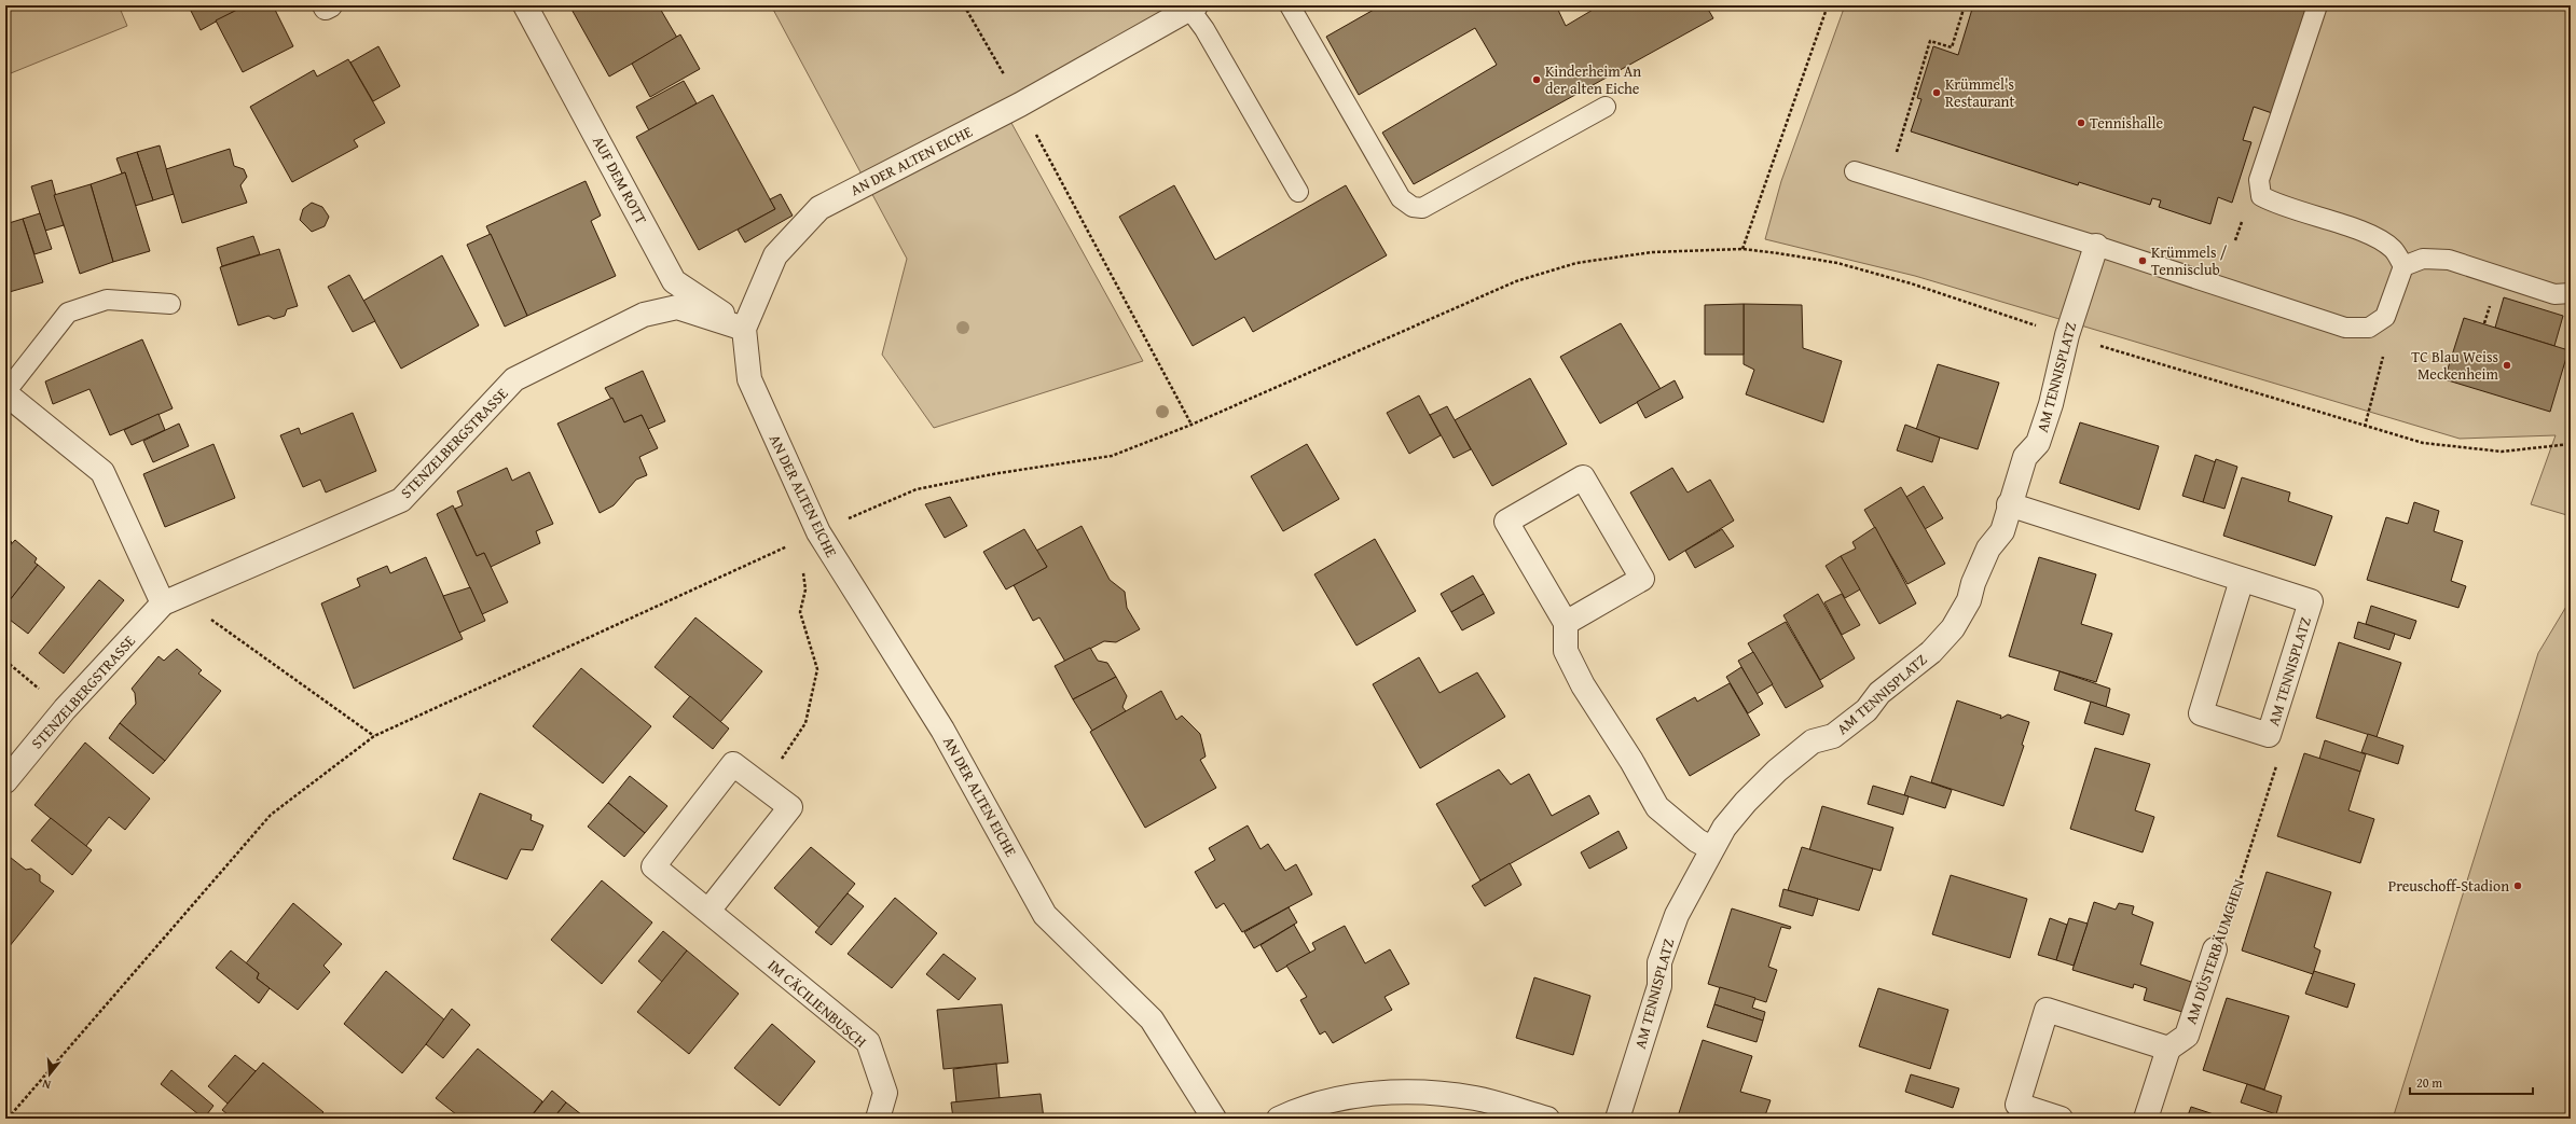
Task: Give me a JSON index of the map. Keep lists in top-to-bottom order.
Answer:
{
  "streets": {
    "street": [
      "AN DER ALTEN EICHE",
      "AUF DEM ROTT",
      "AM TENNISPLATZ",
      "STENZELBERGSTRASSE",
      "AM DÜSTERBÄUMCHEN",
      "IM CÄCILIENBUSCH"
    ]
  },
  "crossings": [
    ["AN DER ALTEN EICHE", "AUF DEM ROTT"],
    ["AN DER ALTEN EICHE", "STENZELBERGSTRASSE"],
    ["AUF DEM ROTT", "STENZELBERGSTRASSE"],
    ["AM TENNISPLATZ", "AM DÜSTERBÄUMCHEN"]
  ],
  "places": [
    "Kinderheim An der alten Eiche",
    "Krümmel's Restaurant",
    "Tennishalle",
    "Krümmels / Tennisclub",
    "TC Blau Weiss Meckenheim",
    "Preuschoff-Stadion"
  ],
  "scale_bar": "20 m",
  "north": "bottom"
}
